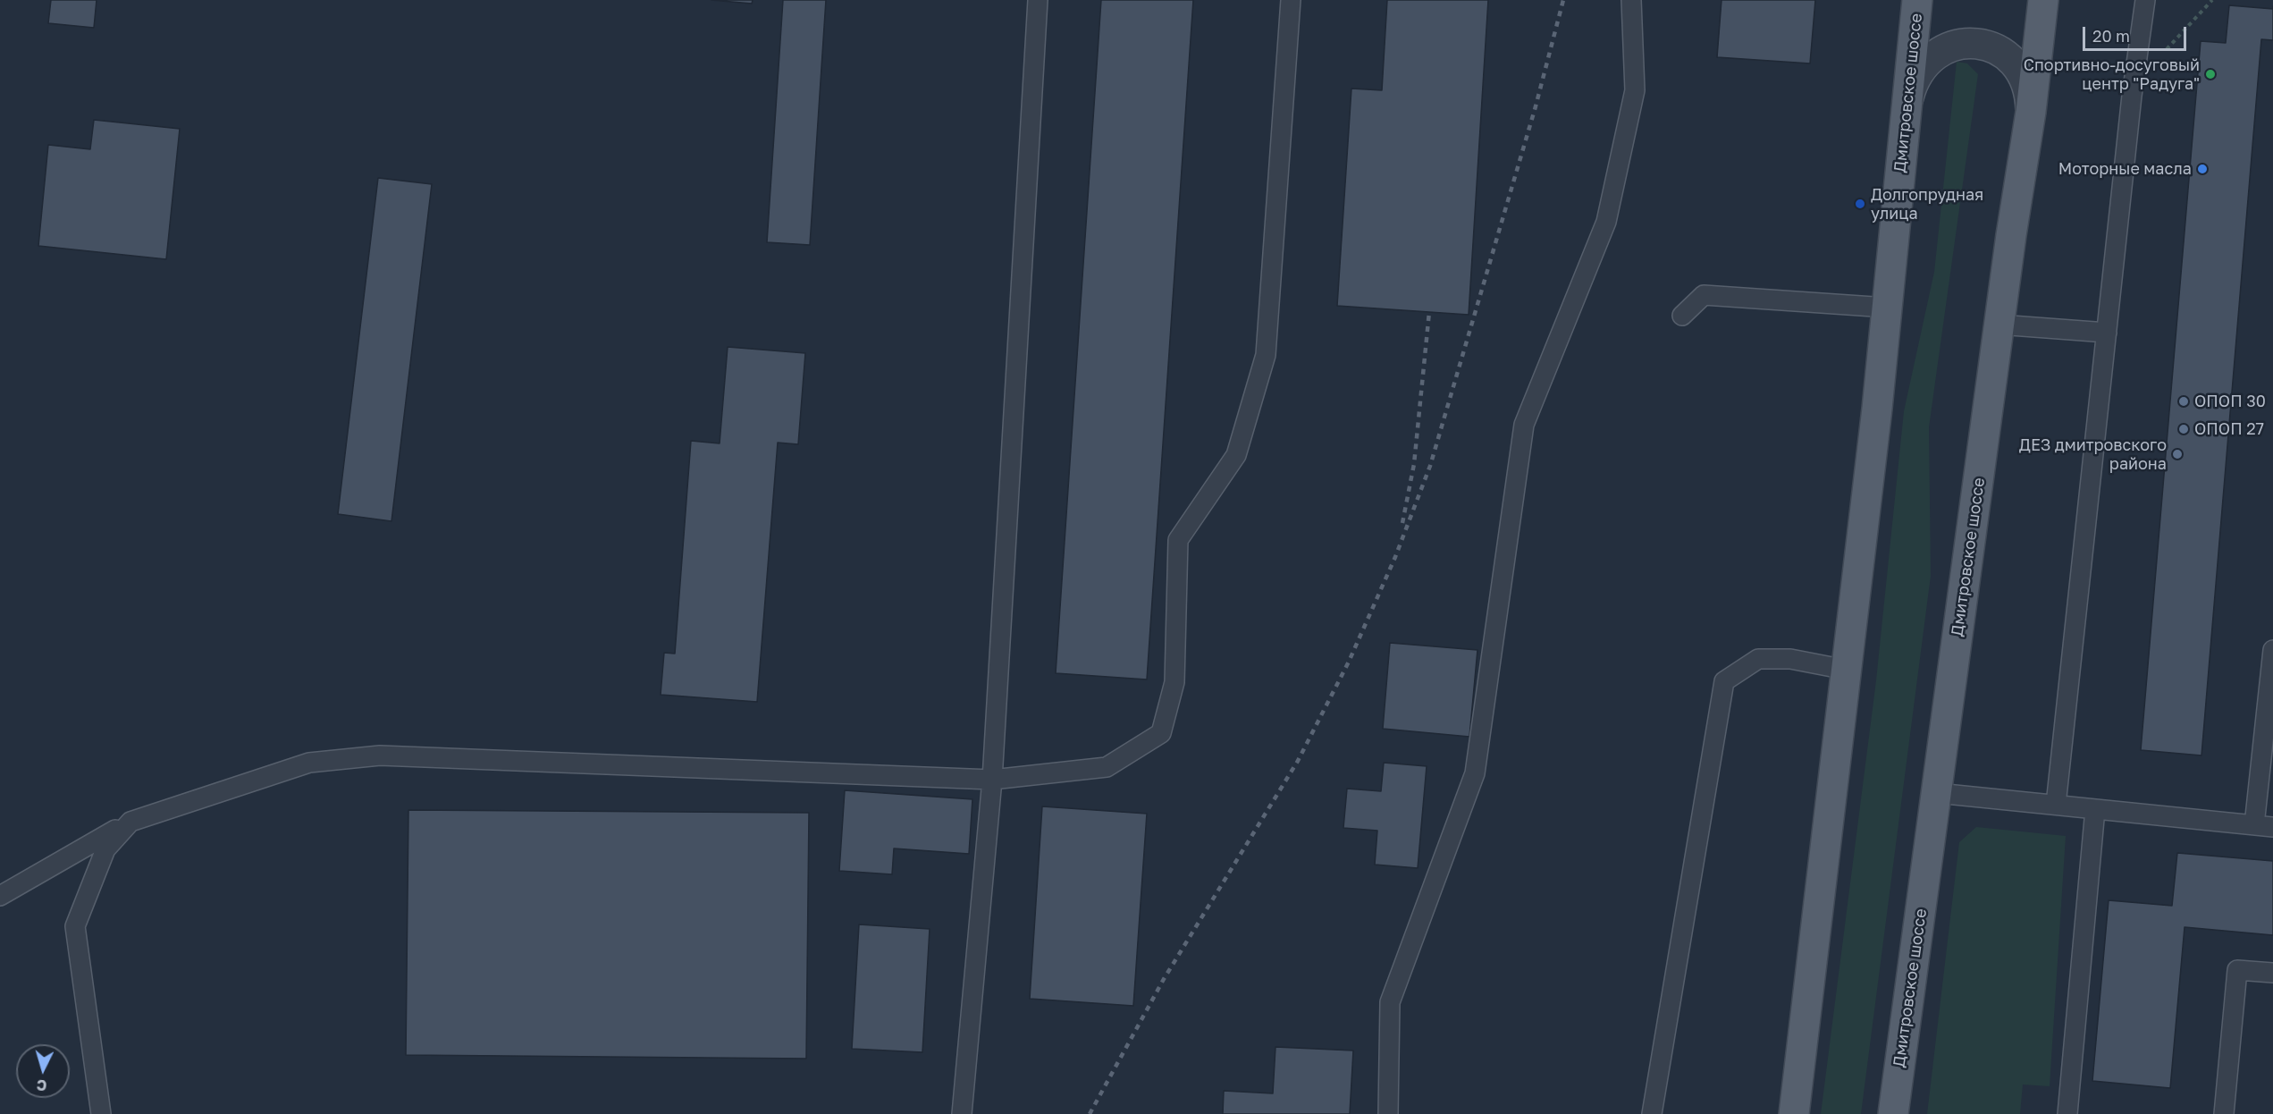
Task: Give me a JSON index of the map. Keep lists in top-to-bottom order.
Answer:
{
  "streets": {
    "main road": ["Дмитровское шоссе"]
  },
  "places": [
    "Спортивно-досуговый центр \"Радуга\"",
    "Моторные масла",
    "Долгопрудная улица",
    "ОПОП 30",
    "ОПОП 27",
    "ДЕЗ дмитровского района"
  ],
  "scale_bar": "20 m",
  "north": "bottom"
}
